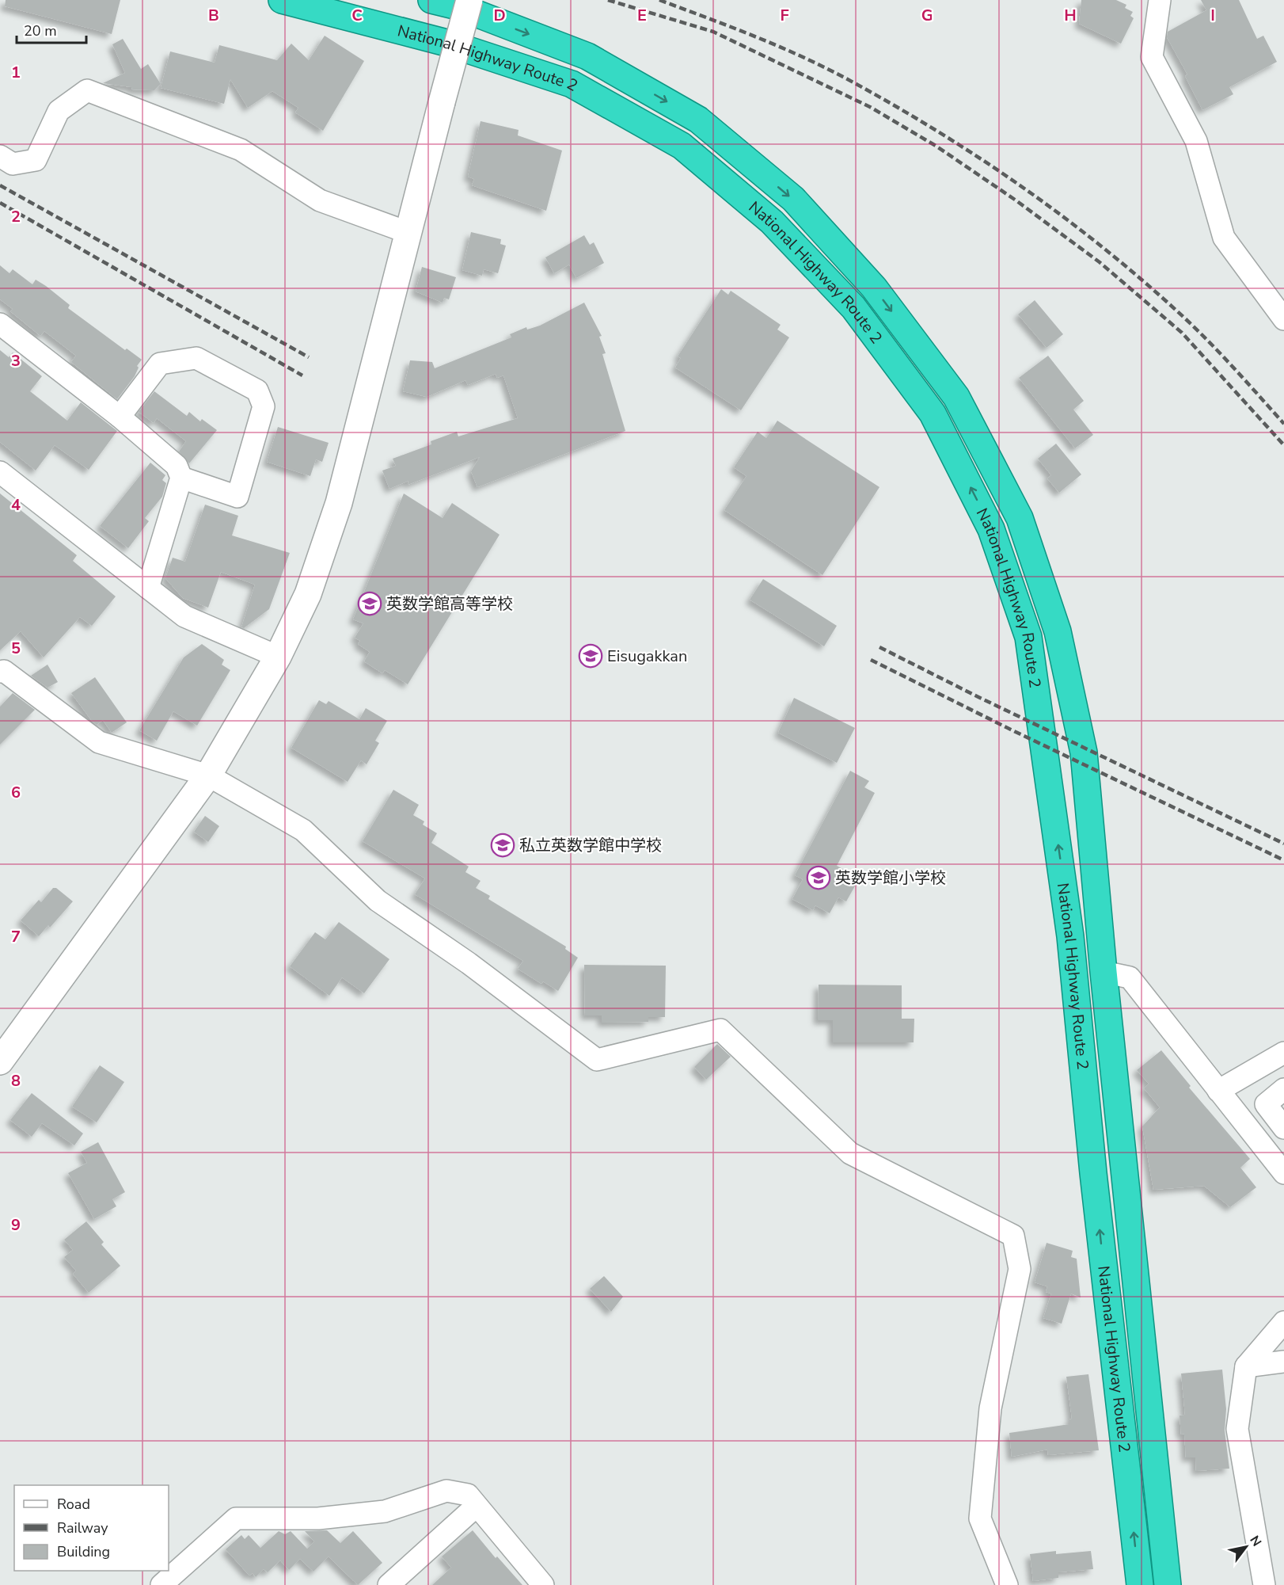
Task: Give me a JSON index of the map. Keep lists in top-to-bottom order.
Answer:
{
  "streets": {
    "highway": ["National Highway Route 2"]
  },
  "places": {
    "school or university": [
      "英数学館高等学校",
      "Eisugakkan",
      "私立英数学館中学校",
      "英数学館小学校"
    ]
  },
  "legend": ["Road", "Railway", "Building"],
  "scale_bar": "20 m",
  "north": "top right",
  "grid": {
    "columns": [
      "B",
      "C",
      "D",
      "E",
      "F",
      "G",
      "H",
      "I"
    ],
    "rows": [
      "1",
      "2",
      "3",
      "4",
      "5",
      "6",
      "7",
      "8",
      "9"
    ]
  }
}
